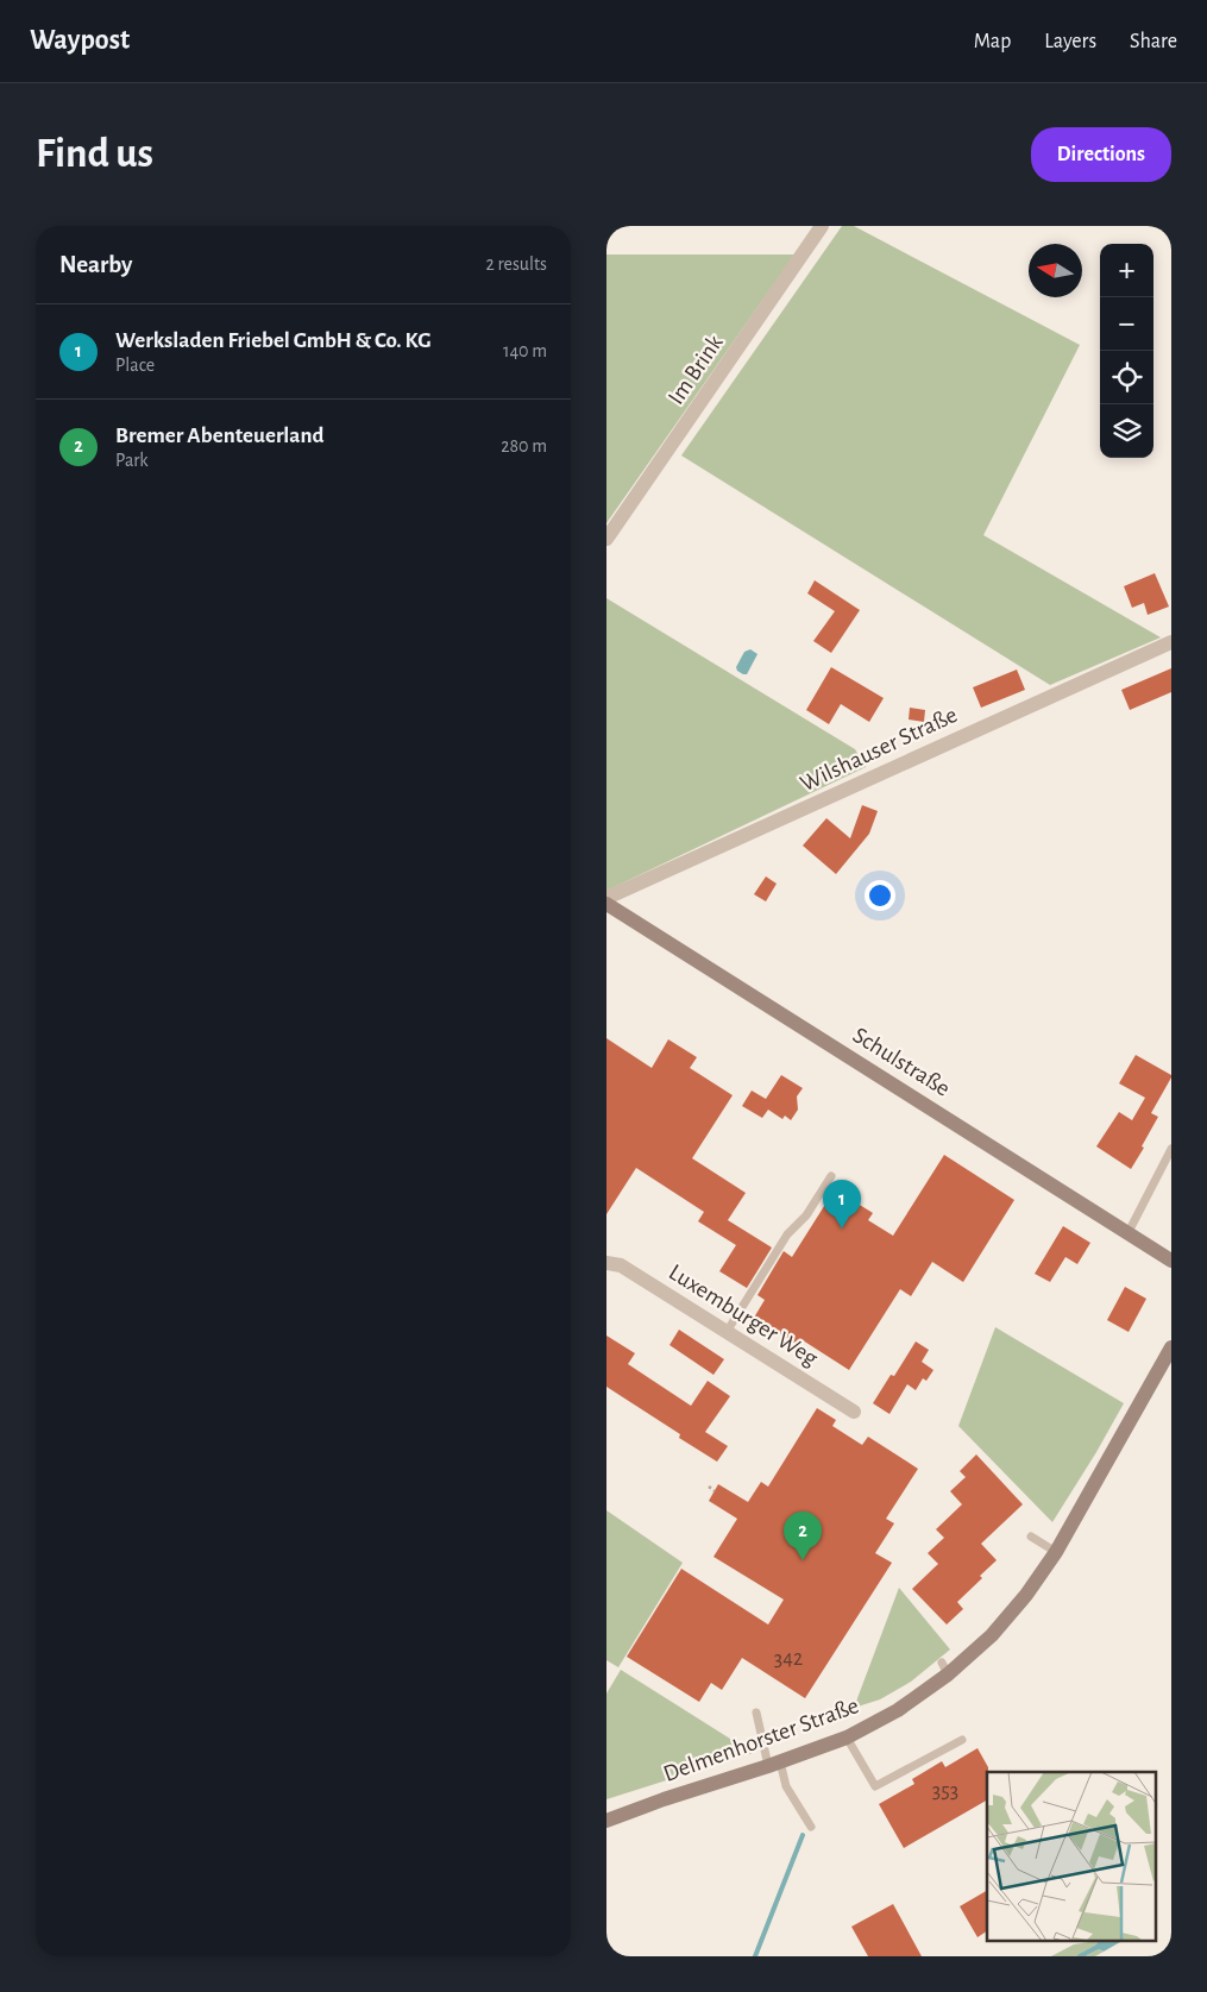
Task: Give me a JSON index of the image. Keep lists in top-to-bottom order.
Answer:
{
  "streets": {
    "street": [
      "Im Brink",
      "Wilshauser Straße",
      "Schulstraße",
      "Luxemburger Weg",
      "Delmenhorster Straße"
    ]
  },
  "house_numbers": ["342", "353"],
  "north": "left",
  "page": {
    "header": "Waypost",
    "nav": ["Map", "Layers", "Share"],
    "buttons": "Directions",
    "title": "Find us",
    "heading": ["Nearby", "2 results"],
    "map_buttons": ["+", "−"],
    "list": [
      {
        "mark": "1",
        "name": "Werksladen Friebel GmbH & Co. KG",
        "note": "Place",
        "value": "140 m"
      },
      {
        "mark": "2",
        "name": "Bremer Abenteuerland",
        "note": "Park",
        "value": "280 m"
      }
    ],
    "pins": ["1", "2"]
  }
}
